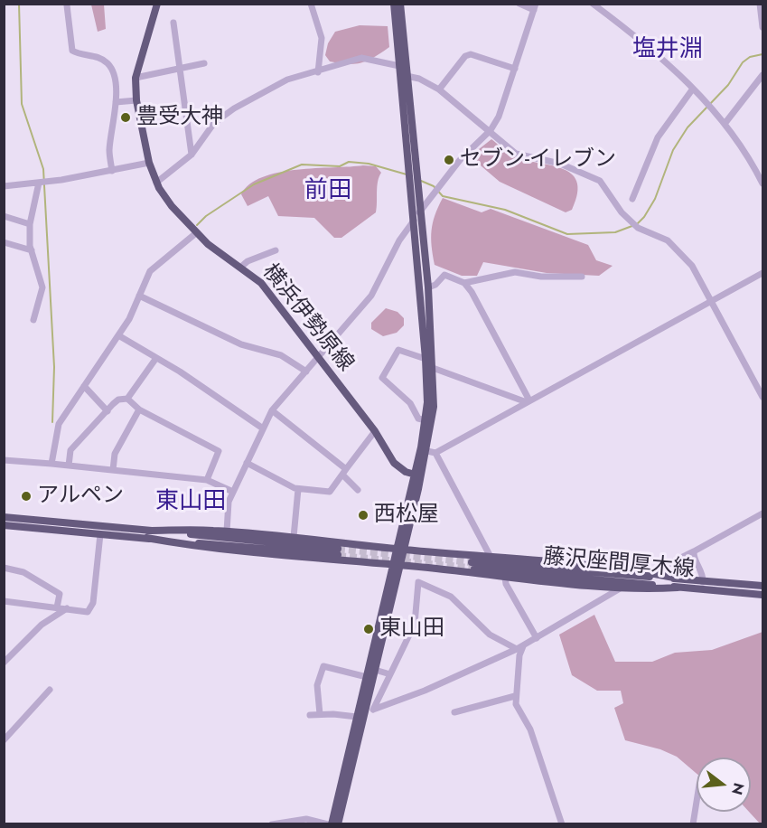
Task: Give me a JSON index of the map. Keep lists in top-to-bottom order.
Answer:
{
  "streets": {
    "main road": ["横浜伊勢原線", "藤沢座間厚木線"]
  },
  "districts": ["塩井淵", "前田", "東山田"],
  "places": [
    "豊受大神",
    "セブン-イレブン",
    "アルペン",
    "西松屋",
    "東山田"
  ],
  "north": "right"
}
